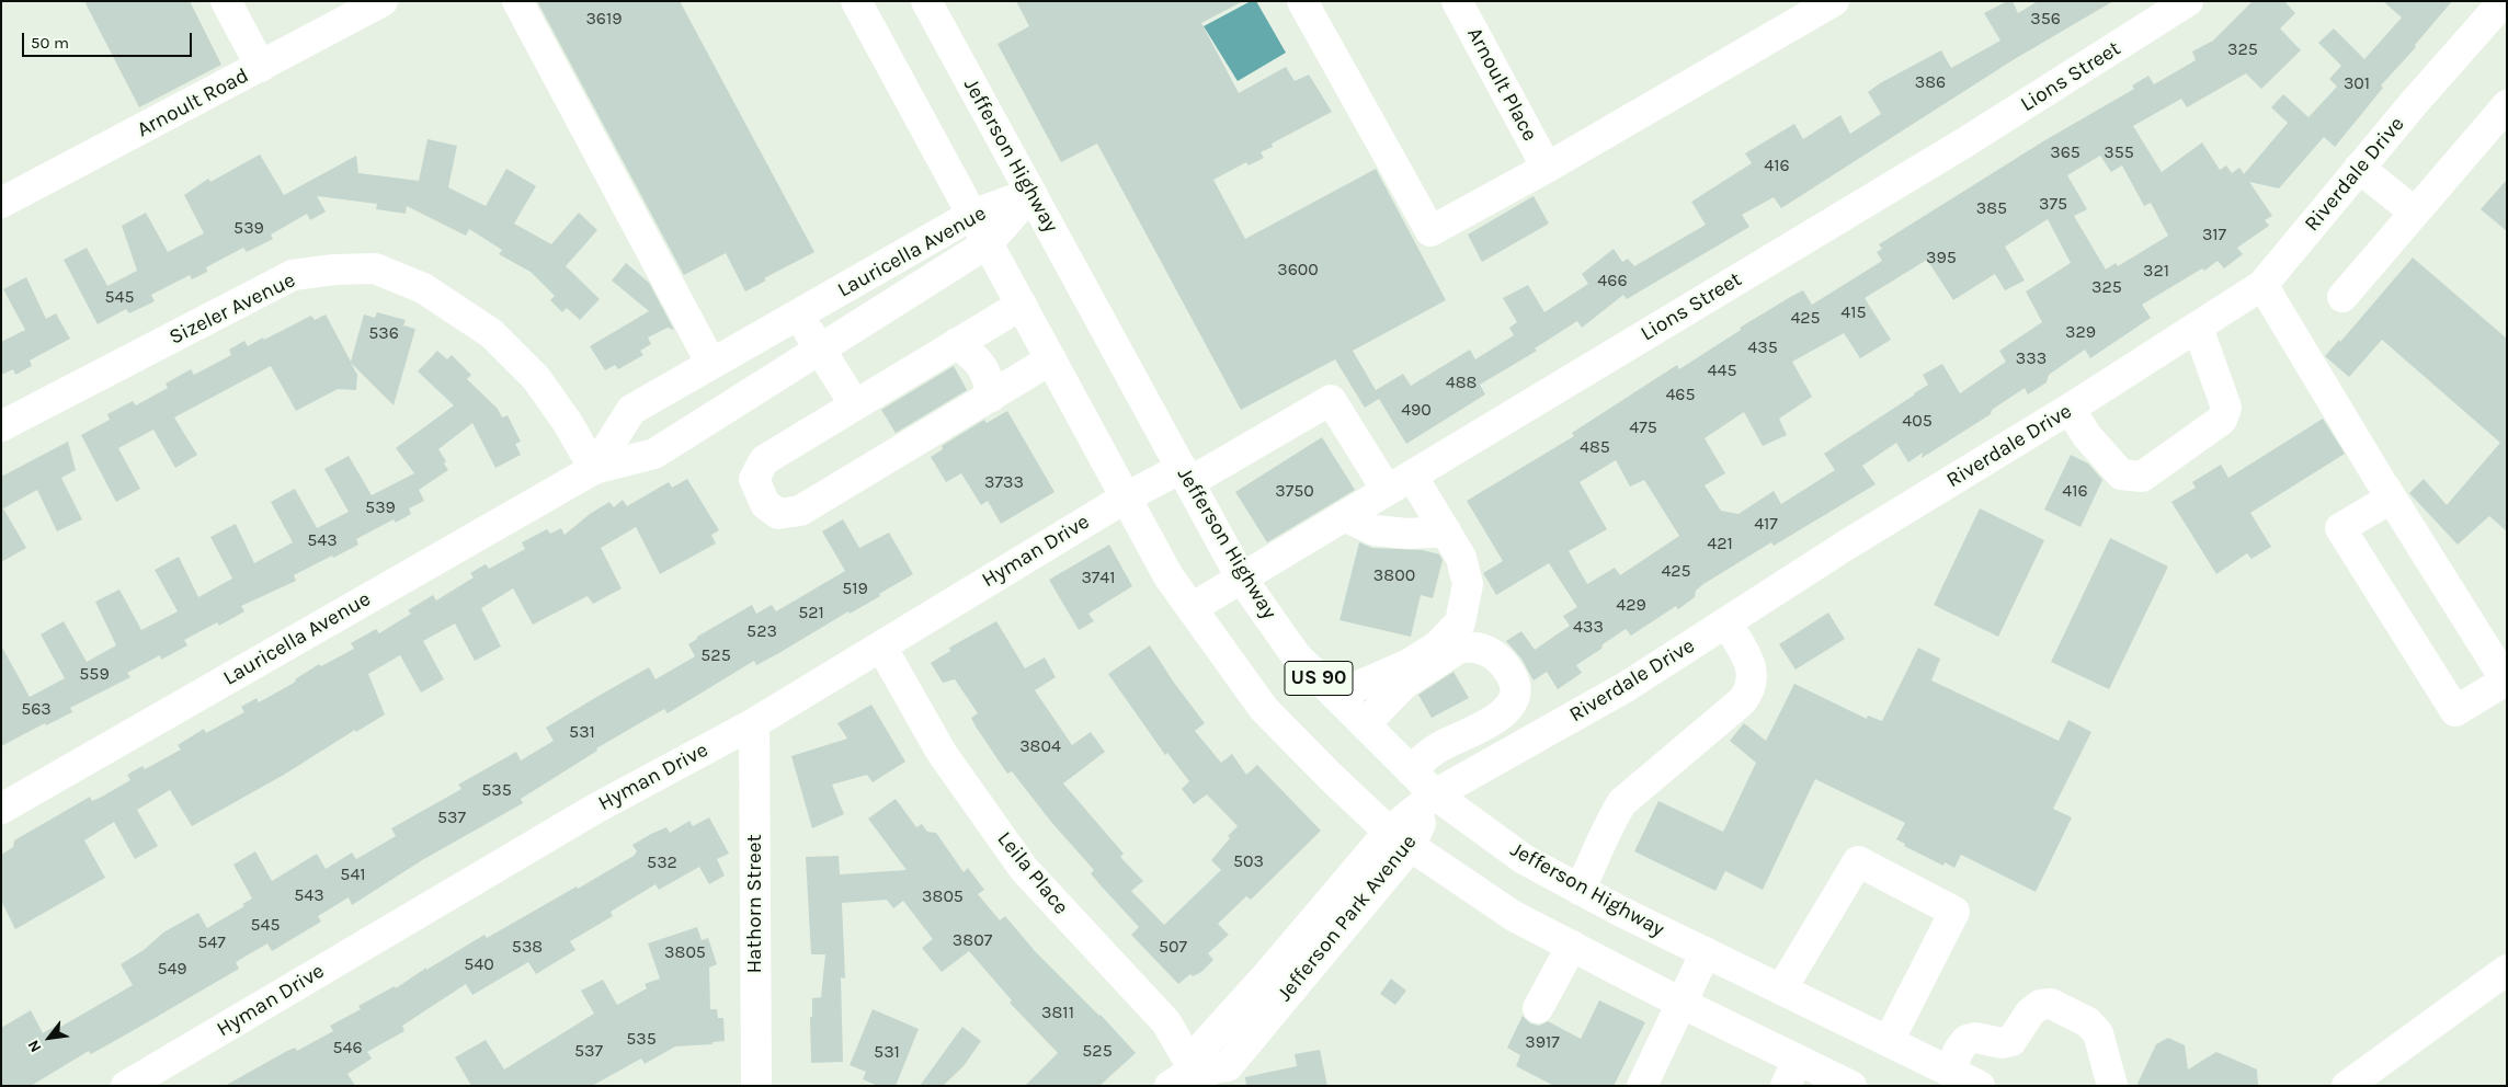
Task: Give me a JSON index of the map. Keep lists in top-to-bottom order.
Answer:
{
  "streets": {
    "street": [
      "Lions Street",
      "Arnoult Place",
      "Arnoult Road",
      "Jefferson Highway",
      "Riverdale Drive",
      "Lauricella Avenue",
      "Sizeler Avenue",
      "Hyman Drive",
      "US 90",
      "Leila Place",
      "Hathorn Street",
      "Jefferson Park Avenue"
    ]
  },
  "crossings": [
    ["Lions Street", "Jefferson Highway"],
    ["Lions Street", "Hyman Drive"],
    ["Lions Street", "US 90"],
    ["Jefferson Highway", "Riverdale Drive"],
    ["Jefferson Highway", "Lauricella Avenue"],
    ["Jefferson Highway", "Hyman Drive"],
    ["Jefferson Highway", "Jefferson Park Avenue"],
    ["Riverdale Drive", "Jefferson Park Avenue"],
    ["Lauricella Avenue", "Sizeler Avenue"],
    ["Lauricella Avenue", "US 90"],
    ["Hyman Drive", "US 90"],
    ["Hyman Drive", "Leila Place"],
    ["Hyman Drive", "Hathorn Street"],
    ["US 90", "Jefferson Park Avenue"],
    ["Leila Place", "Jefferson Park Avenue"]
  ],
  "house_numbers": [
    "3619",
    "356",
    "325",
    "386",
    "301",
    "365",
    "355",
    "416",
    "375",
    "385",
    "539",
    "317",
    "395",
    "3600",
    "321",
    "466",
    "325",
    "545",
    "415",
    "425",
    "329",
    "536",
    "435",
    "333",
    "445",
    "488",
    "465",
    "490",
    "405",
    "475",
    "485",
    "3733",
    "3750",
    "416",
    "539",
    "417",
    "543",
    "421",
    "425",
    "3800",
    "3741",
    "519",
    "429",
    "521",
    "433",
    "523",
    "525",
    "559",
    "563",
    "531",
    "3804",
    "535",
    "537",
    "503",
    "532",
    "541",
    "543",
    "3805",
    "545",
    "3807",
    "547",
    "538",
    "507",
    "3805",
    "540",
    "549",
    "3811",
    "535",
    "3917",
    "546",
    "537",
    "525",
    "531"
  ],
  "scale_bar": "50 m",
  "north": "bottom left"
}
